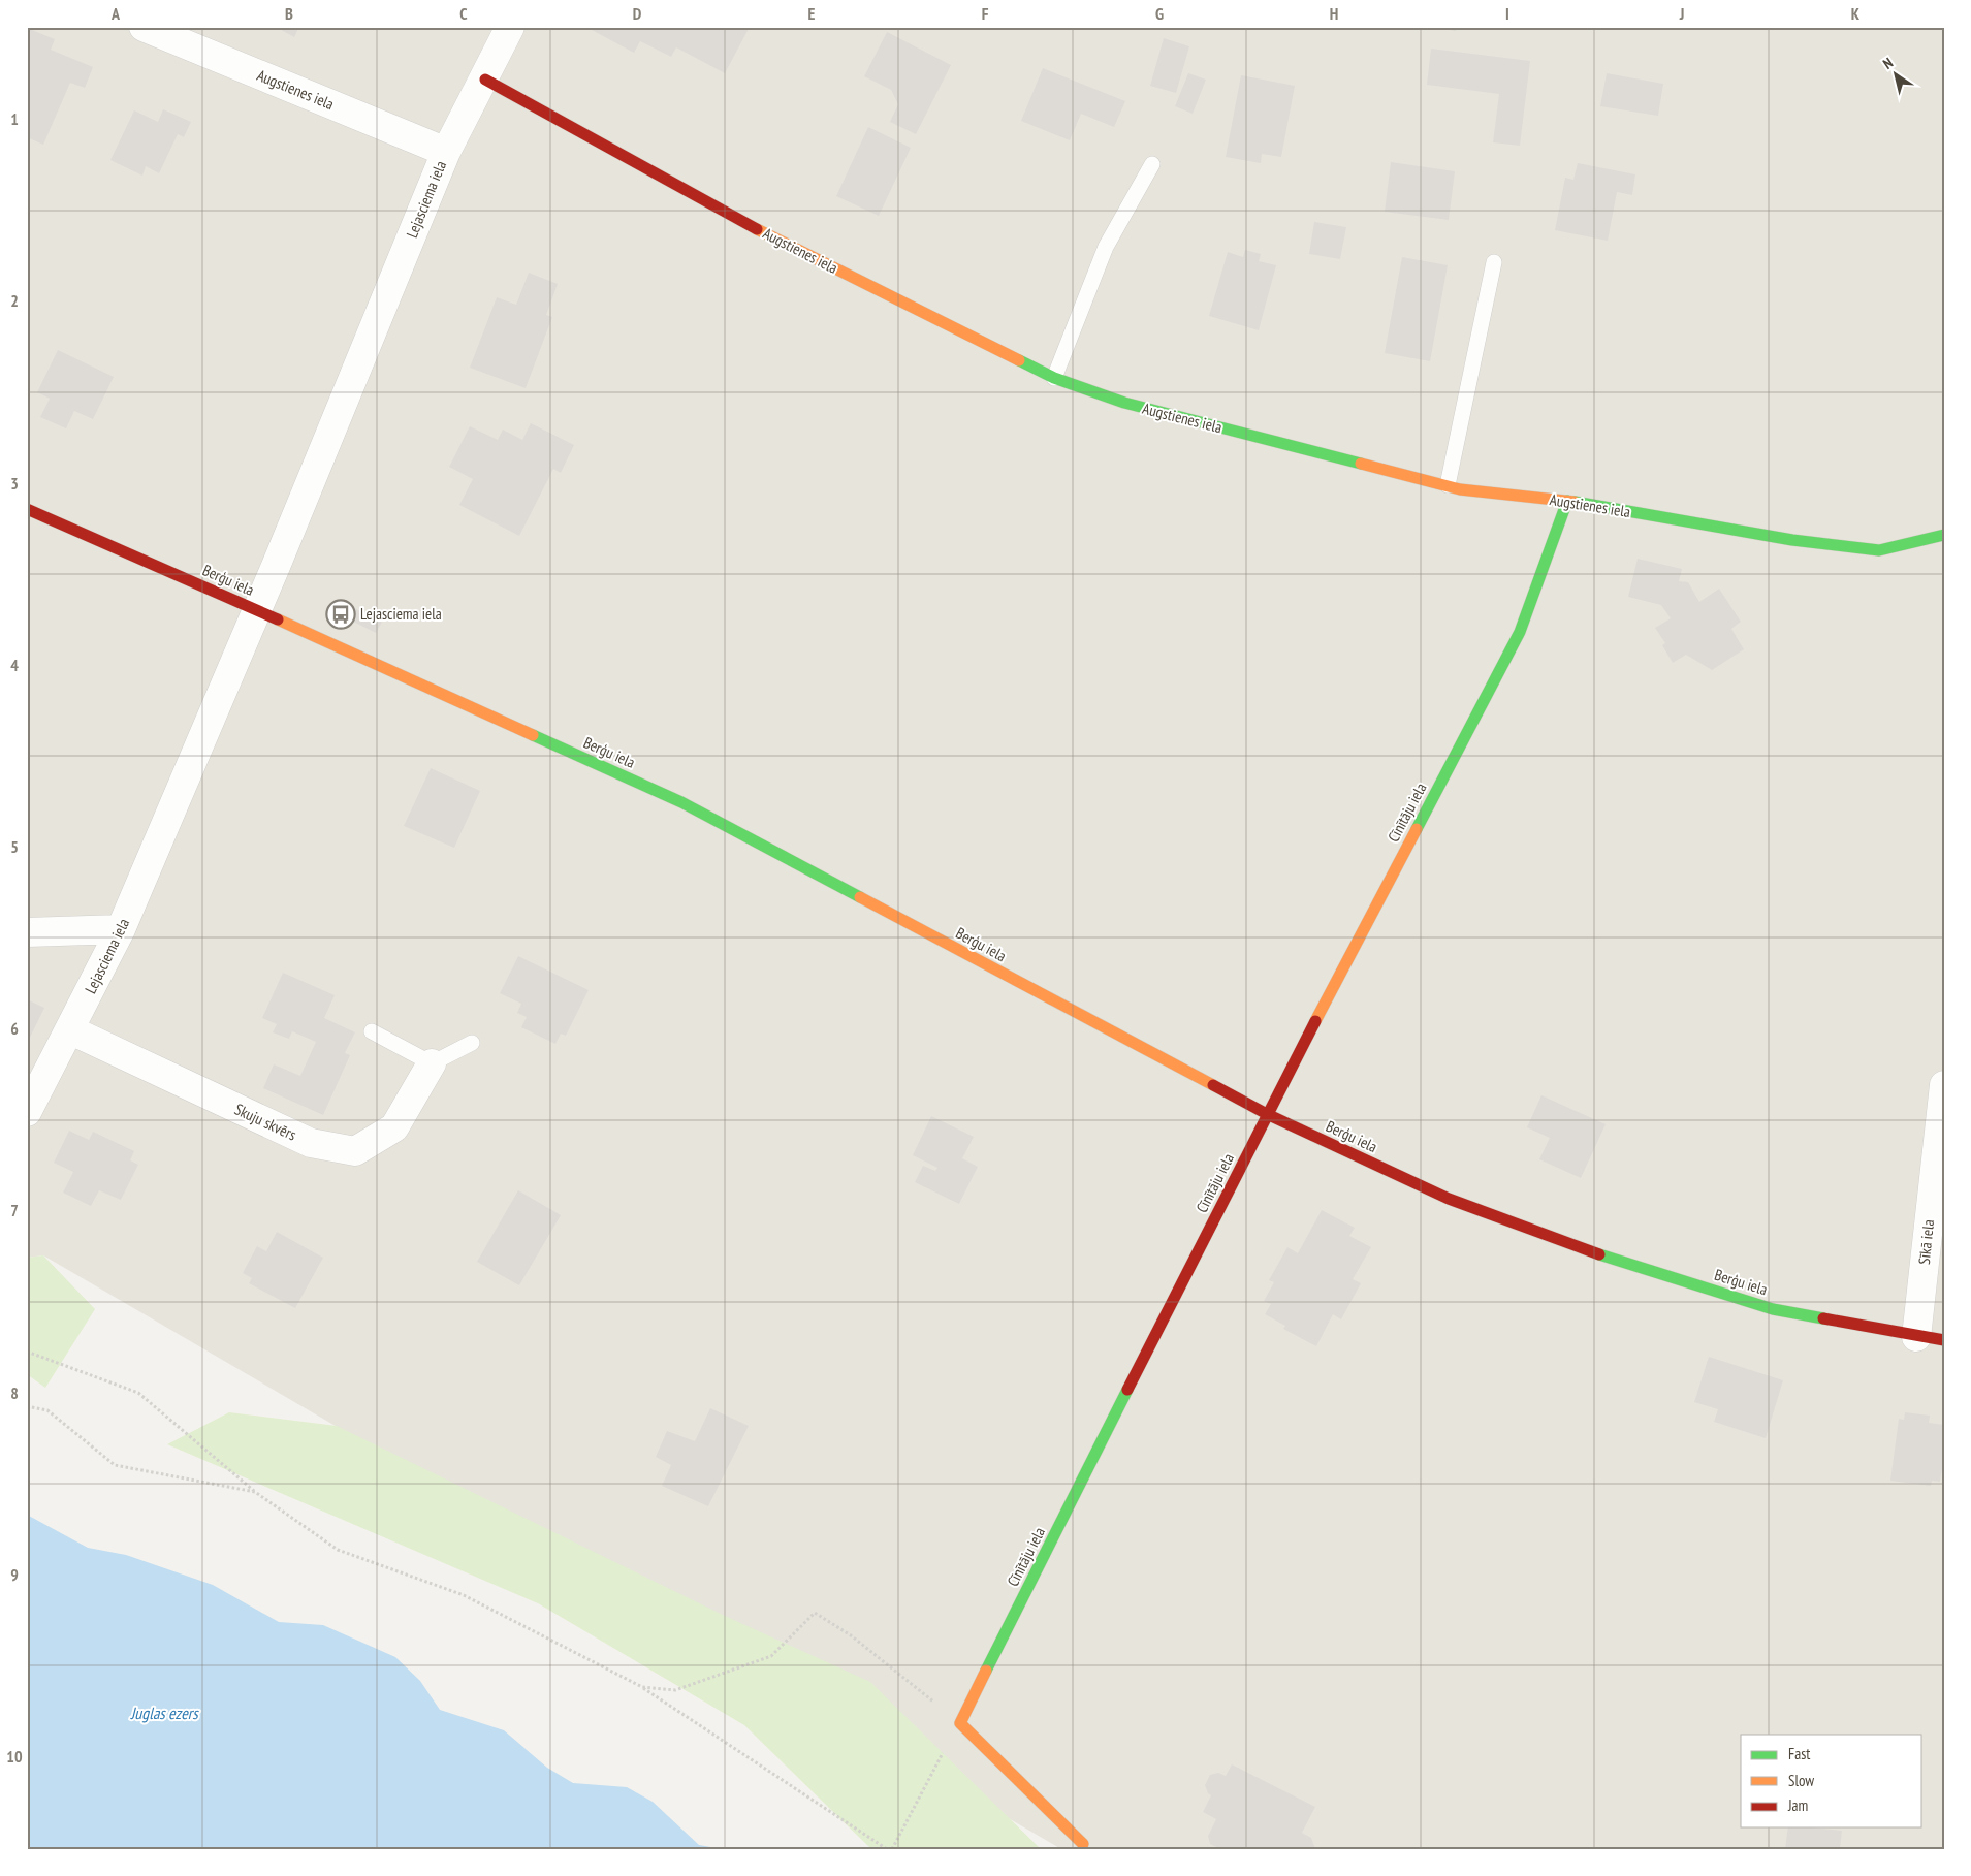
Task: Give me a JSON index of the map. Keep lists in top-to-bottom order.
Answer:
{
  "streets": {
    "street": [
      "Augstienes iela",
      "Lejasciema iela",
      "Berģu iela",
      "Cīnītāju iela",
      "Skuju skvērs",
      "Sīkā iela"
    ]
  },
  "crossings": [
    ["Augstienes iela", "Lejasciema iela"],
    ["Augstienes iela", "Cīnītāju iela"],
    ["Lejasciema iela", "Berģu iela"],
    ["Lejasciema iela", "Skuju skvērs"],
    ["Berģu iela", "Cīnītāju iela"],
    ["Berģu iela", "Sīkā iela"]
  ],
  "water": ["Juglas ezers"],
  "places": {
    "bus stop": ["Lejasciema iela"]
  },
  "legend": ["Fast", "Slow", "Jam"],
  "north": "top left",
  "grid": {
    "columns": [
      "A",
      "B",
      "C",
      "D",
      "E",
      "F",
      "G",
      "H",
      "I",
      "J",
      "K"
    ],
    "rows": [
      "1",
      "2",
      "3",
      "4",
      "5",
      "6",
      "7",
      "8",
      "9",
      "10"
    ]
  }
}
